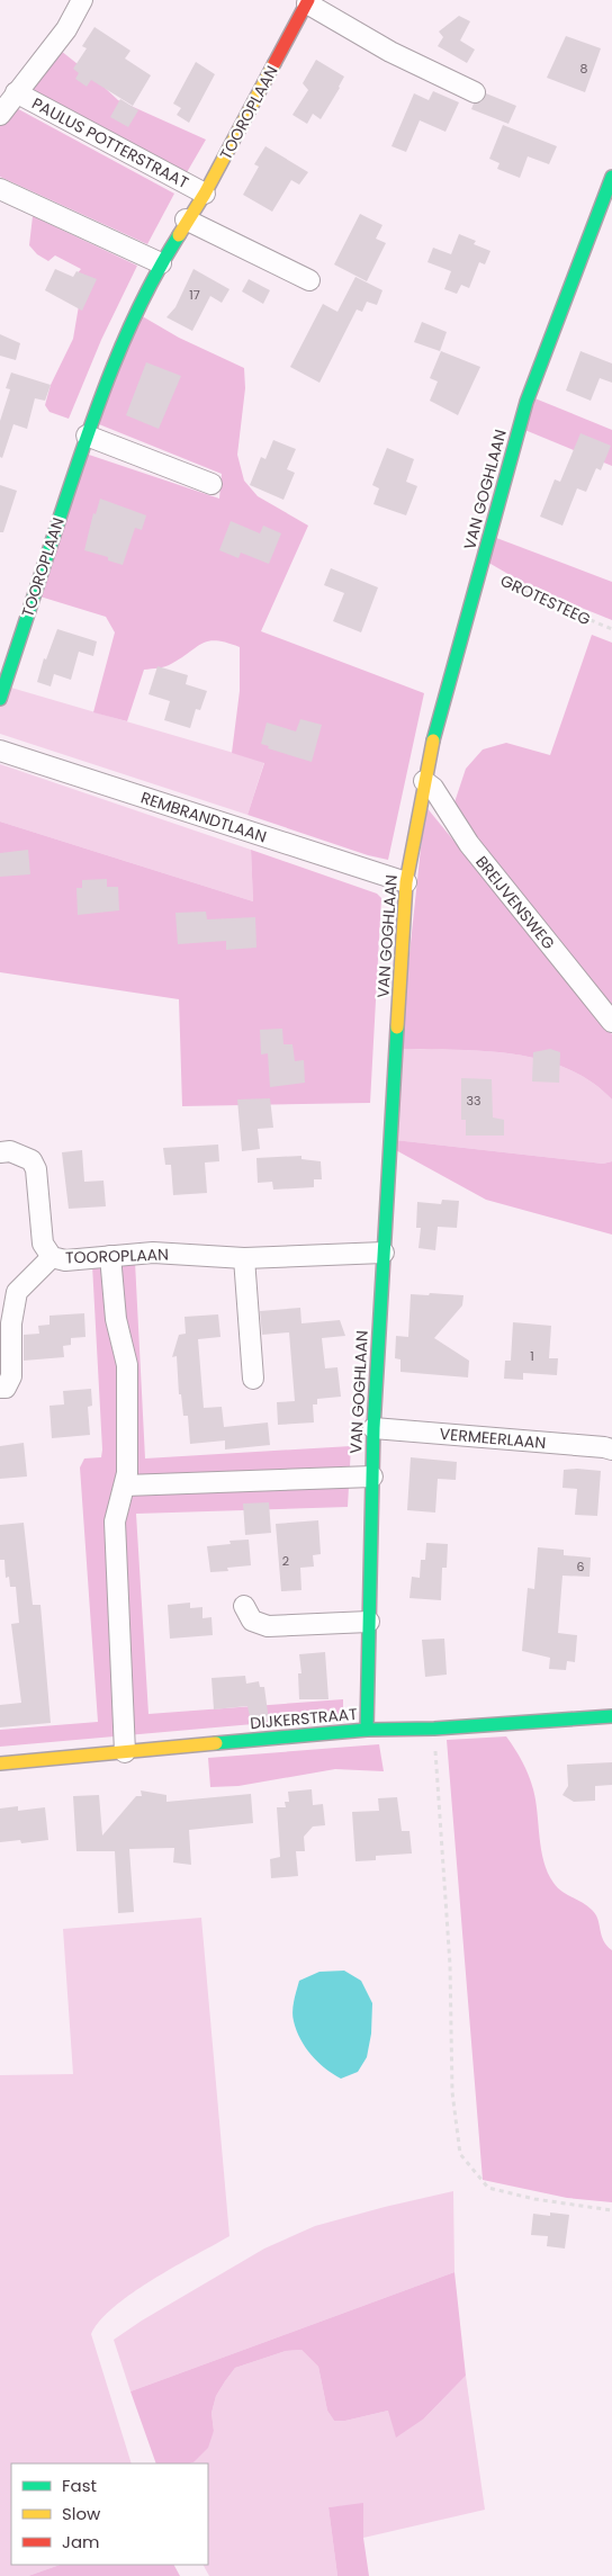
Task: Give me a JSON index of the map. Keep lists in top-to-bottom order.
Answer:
{
  "streets": {
    "street": [
      "TOOROPLAAN",
      "PAULUS POTTERSTRAAT",
      "VAN GOGHLAAN",
      "REMBRANDTLAAN",
      "BREIJVENSWEG",
      "VERMEERLAAN",
      "DIJKERSTRAAT"
    ],
    "path": ["GROTESTEEG"]
  },
  "crossings": [
    ["TOOROPLAAN", "PAULUS POTTERSTRAAT"],
    ["TOOROPLAAN", "VAN GOGHLAAN"],
    ["VAN GOGHLAAN", "GROTESTEEG"],
    ["VAN GOGHLAAN", "REMBRANDTLAAN"],
    ["VAN GOGHLAAN", "BREIJVENSWEG"],
    ["VAN GOGHLAAN", "VERMEERLAAN"],
    ["VAN GOGHLAAN", "DIJKERSTRAAT"]
  ],
  "house_numbers": [
    "8",
    "17",
    "33",
    "1",
    "2",
    "6"
  ],
  "legend": ["Fast", "Slow", "Jam"]
}
